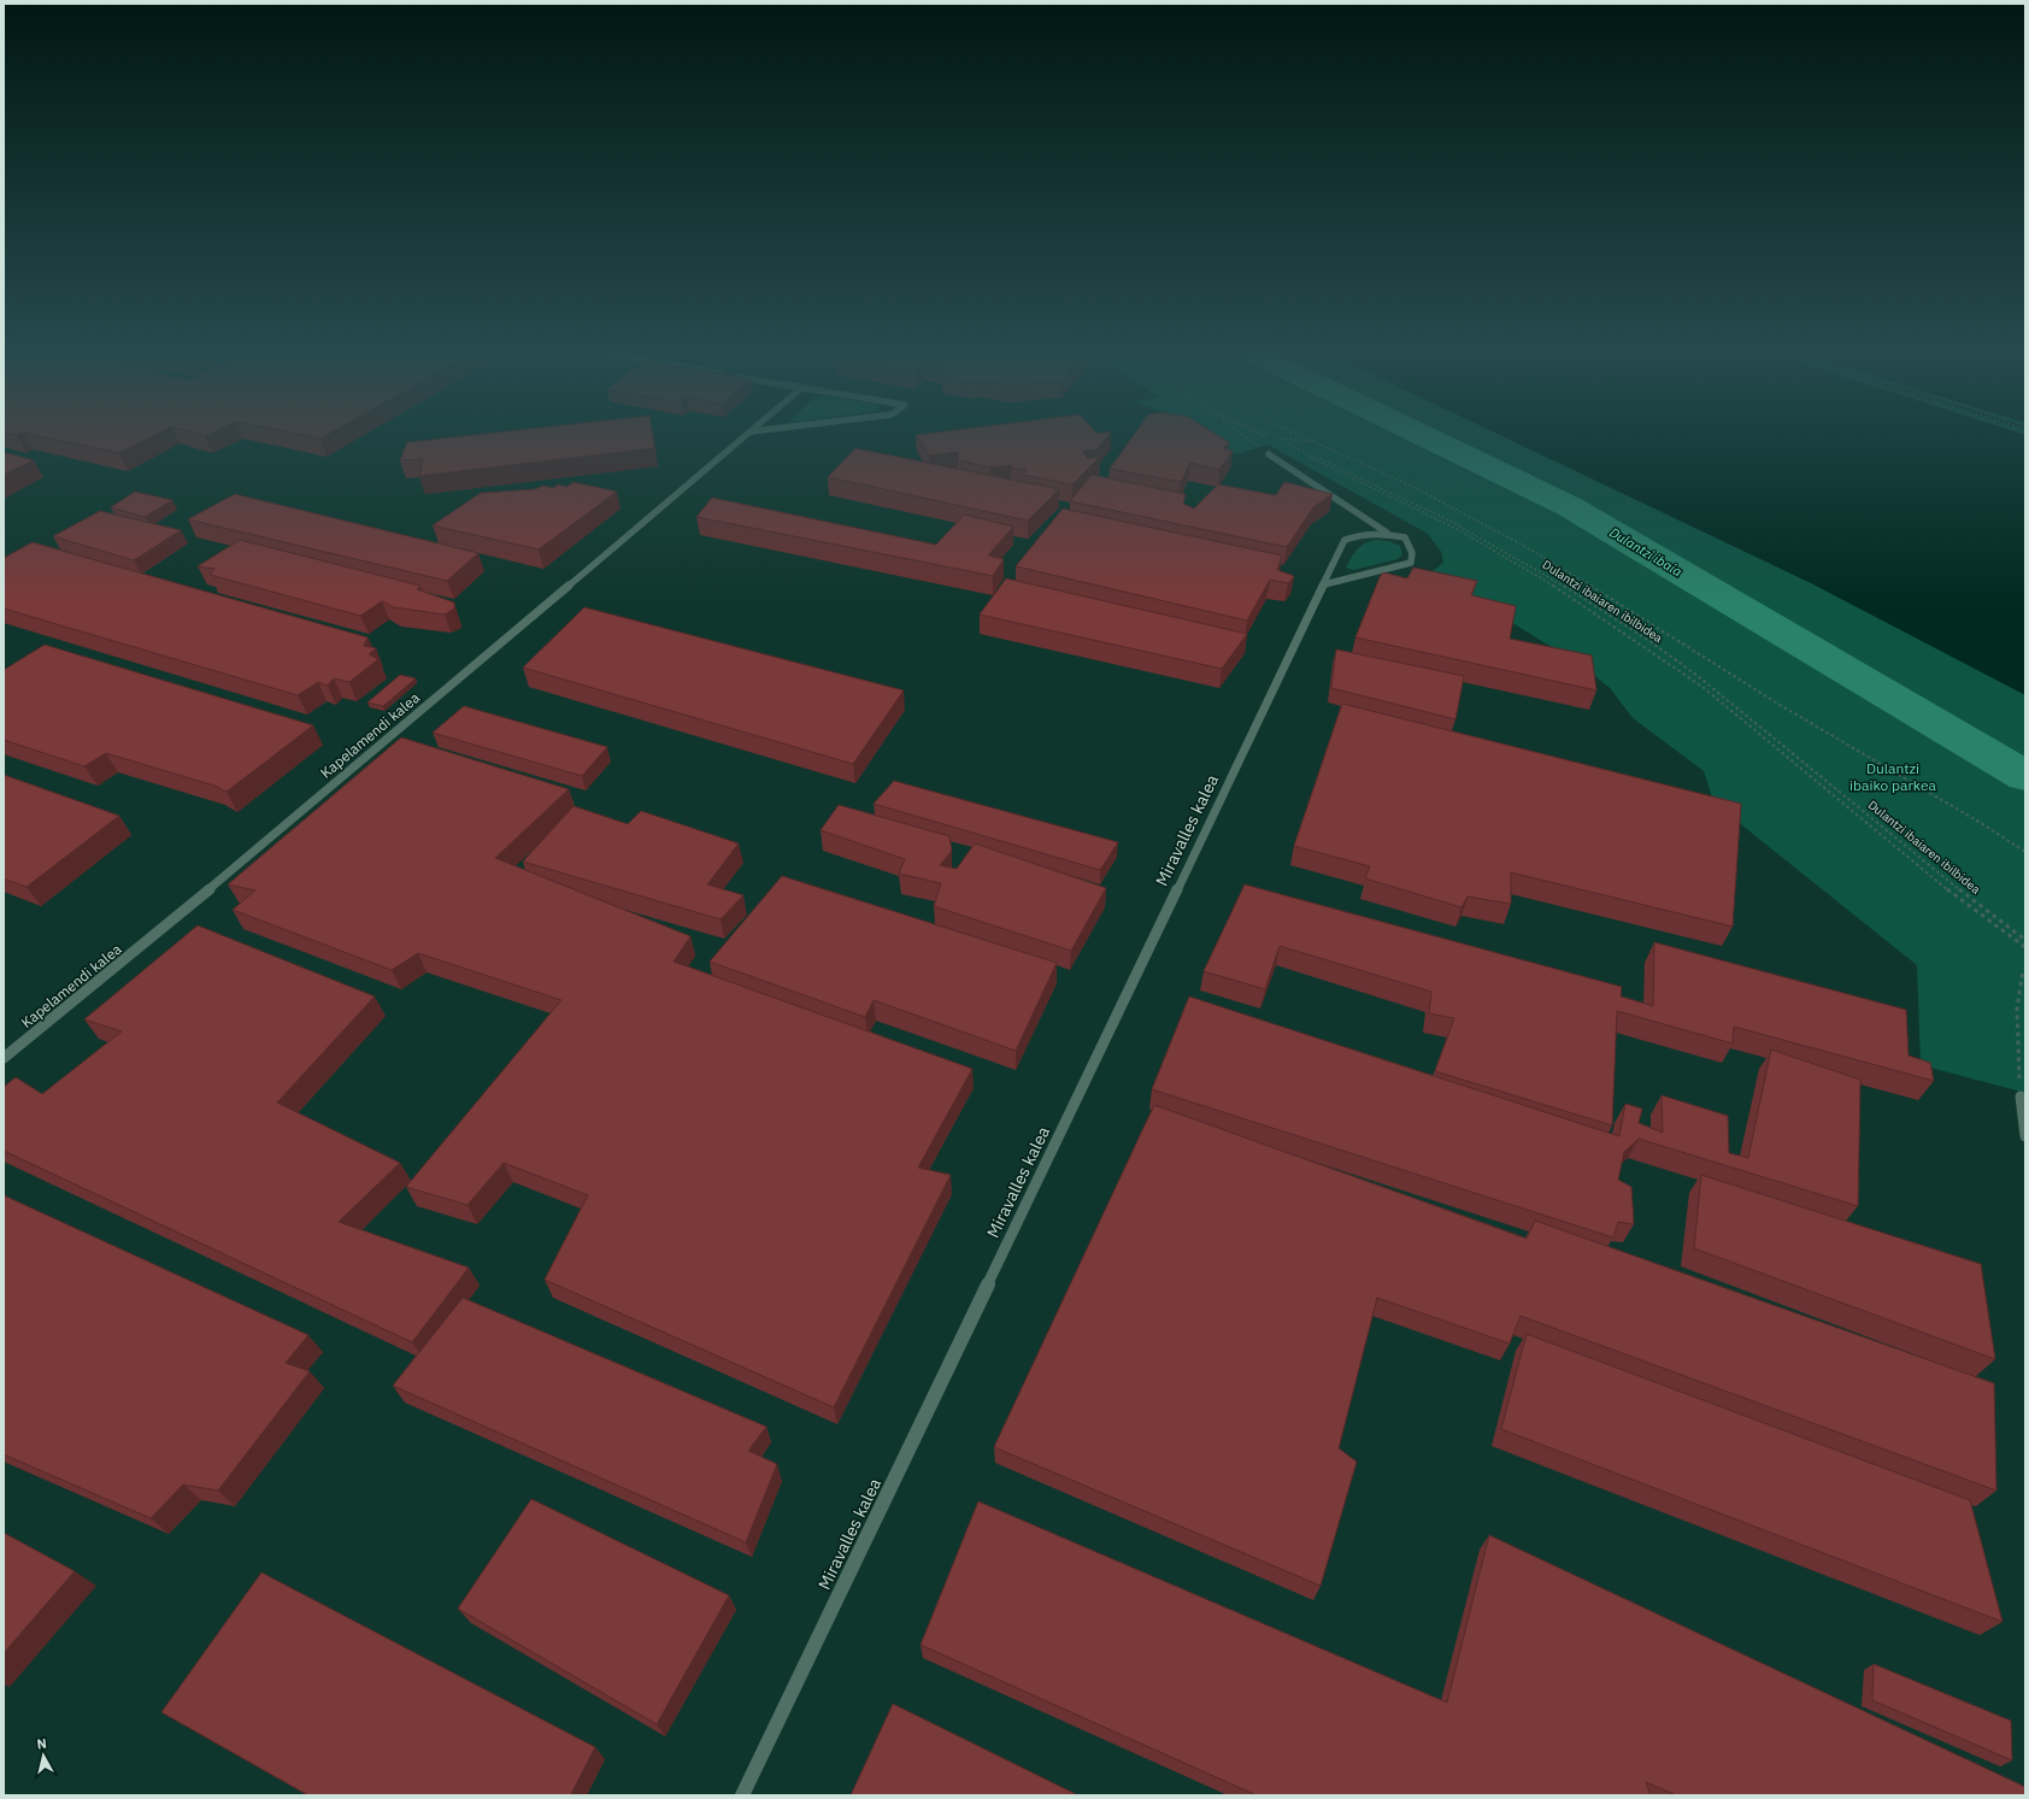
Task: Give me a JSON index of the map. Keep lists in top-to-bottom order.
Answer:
{
  "streets": {
    "street": ["Kapelamendi kalea", "Miravalles kalea"],
    "path": ["Dulantzi ibaiaren ibilbidea"]
  },
  "water": ["Dulantzi ibaia"],
  "parks": ["Dulantzi ibaiko parkea"],
  "north": "top"
}
